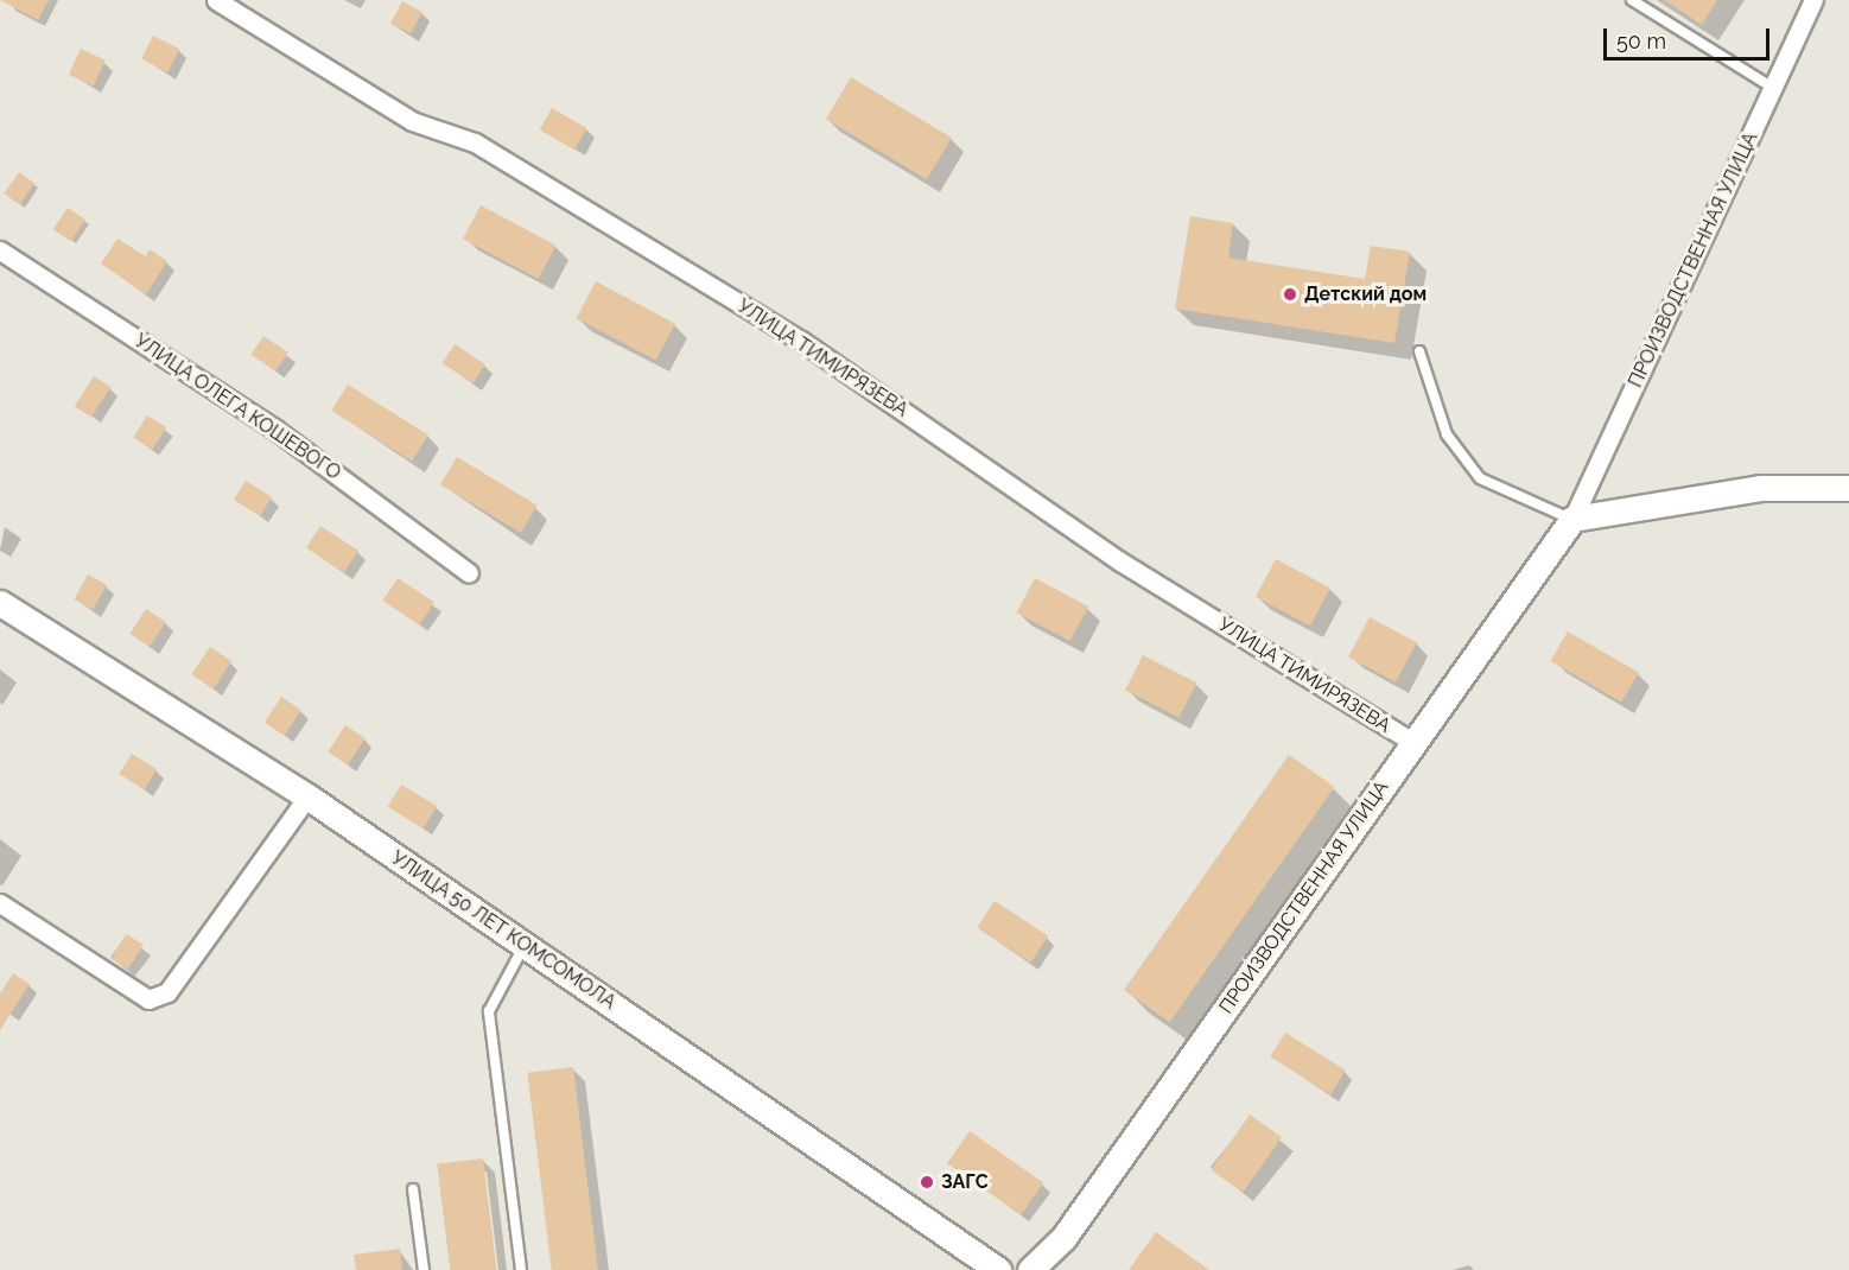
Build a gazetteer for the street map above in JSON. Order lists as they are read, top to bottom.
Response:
{
  "streets": {
    "street": [
      "ПРОИЗВОДСТВЕННАЯ УЛИЦА",
      "УЛИЦА ТИМИРЯЗЕВА",
      "УЛИЦА ОЛЕГА КОШЕВОГО",
      "УЛИЦА 50 ЛЕТ КОМСОМОЛА"
    ]
  },
  "crossings": [
    ["ПРОИЗВОДСТВЕННАЯ УЛИЦА", "УЛИЦА ТИМИРЯЗЕВА"]
  ],
  "places": ["Детский дом", "ЗАГС"],
  "scale_bar": "50 m"
}
